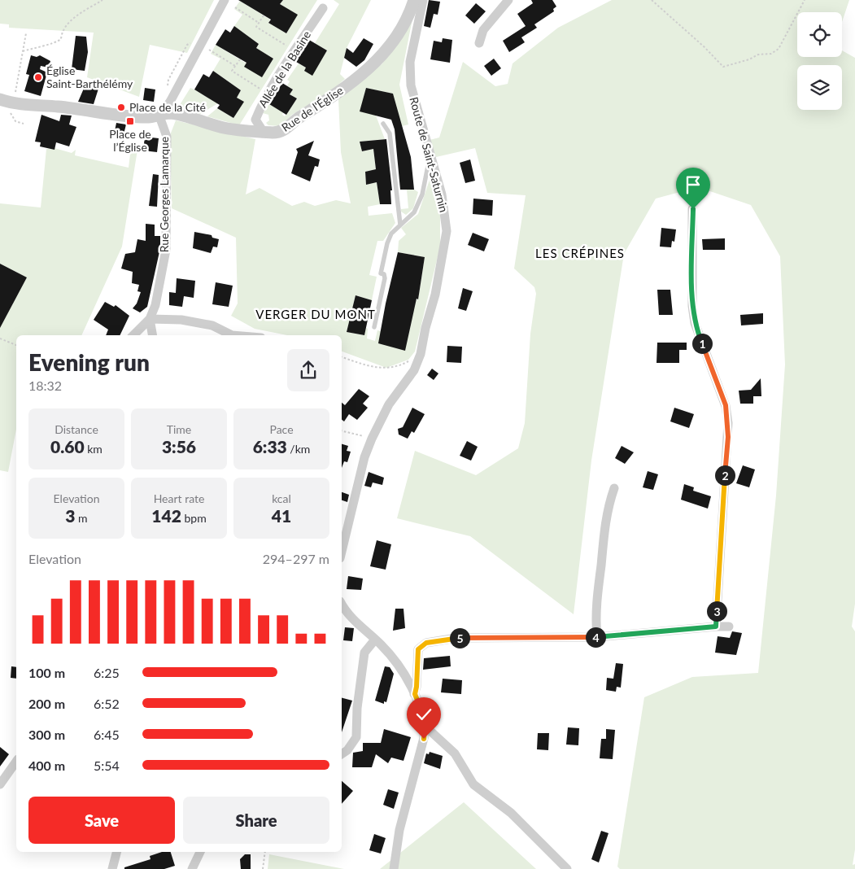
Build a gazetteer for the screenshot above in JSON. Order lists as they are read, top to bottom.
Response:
{
  "streets": {
    "street": [
      "Allée de la Basine",
      "Rue de l'Église",
      "Route de Saint-Saturnin",
      "Rue Georges Lamarque"
    ]
  },
  "crossings": [
    ["Allée de la Basine", "Rue de l'Église"],
    ["Rue de l'Église", "Rue Georges Lamarque"]
  ],
  "districts": ["LES CRÉPINES", "VERGER DU MONT"],
  "places": {
    "other": ["Église Saint-Barthélémy", "Place de la Cité"],
    "transit": ["Place de l’Église"]
  },
  "page": {
    "pins": [
      "1",
      "2",
      "3",
      "4",
      "5"
    ],
    "heading": ["Evening run", "18:32"],
    "stats": [
      ["Distance", "0.60 km"],
      ["Time", "3:56"],
      ["Pace", "6:33 /km"],
      ["Elevation", "3 m"],
      ["Heart rate", "142 bpm"],
      ["kcal", "41"]
    ],
    "chart": ["Elevation", "294–297 m"],
    "list": [
      {
        "name": "100 m",
        "note": "6:25"
      },
      {
        "name": "200 m",
        "note": "6:52"
      },
      {
        "name": "300 m",
        "note": "6:45"
      },
      {
        "name": "400 m",
        "note": "5:54"
      }
    ],
    "buttons": ["Save", "Share"]
  }
}
